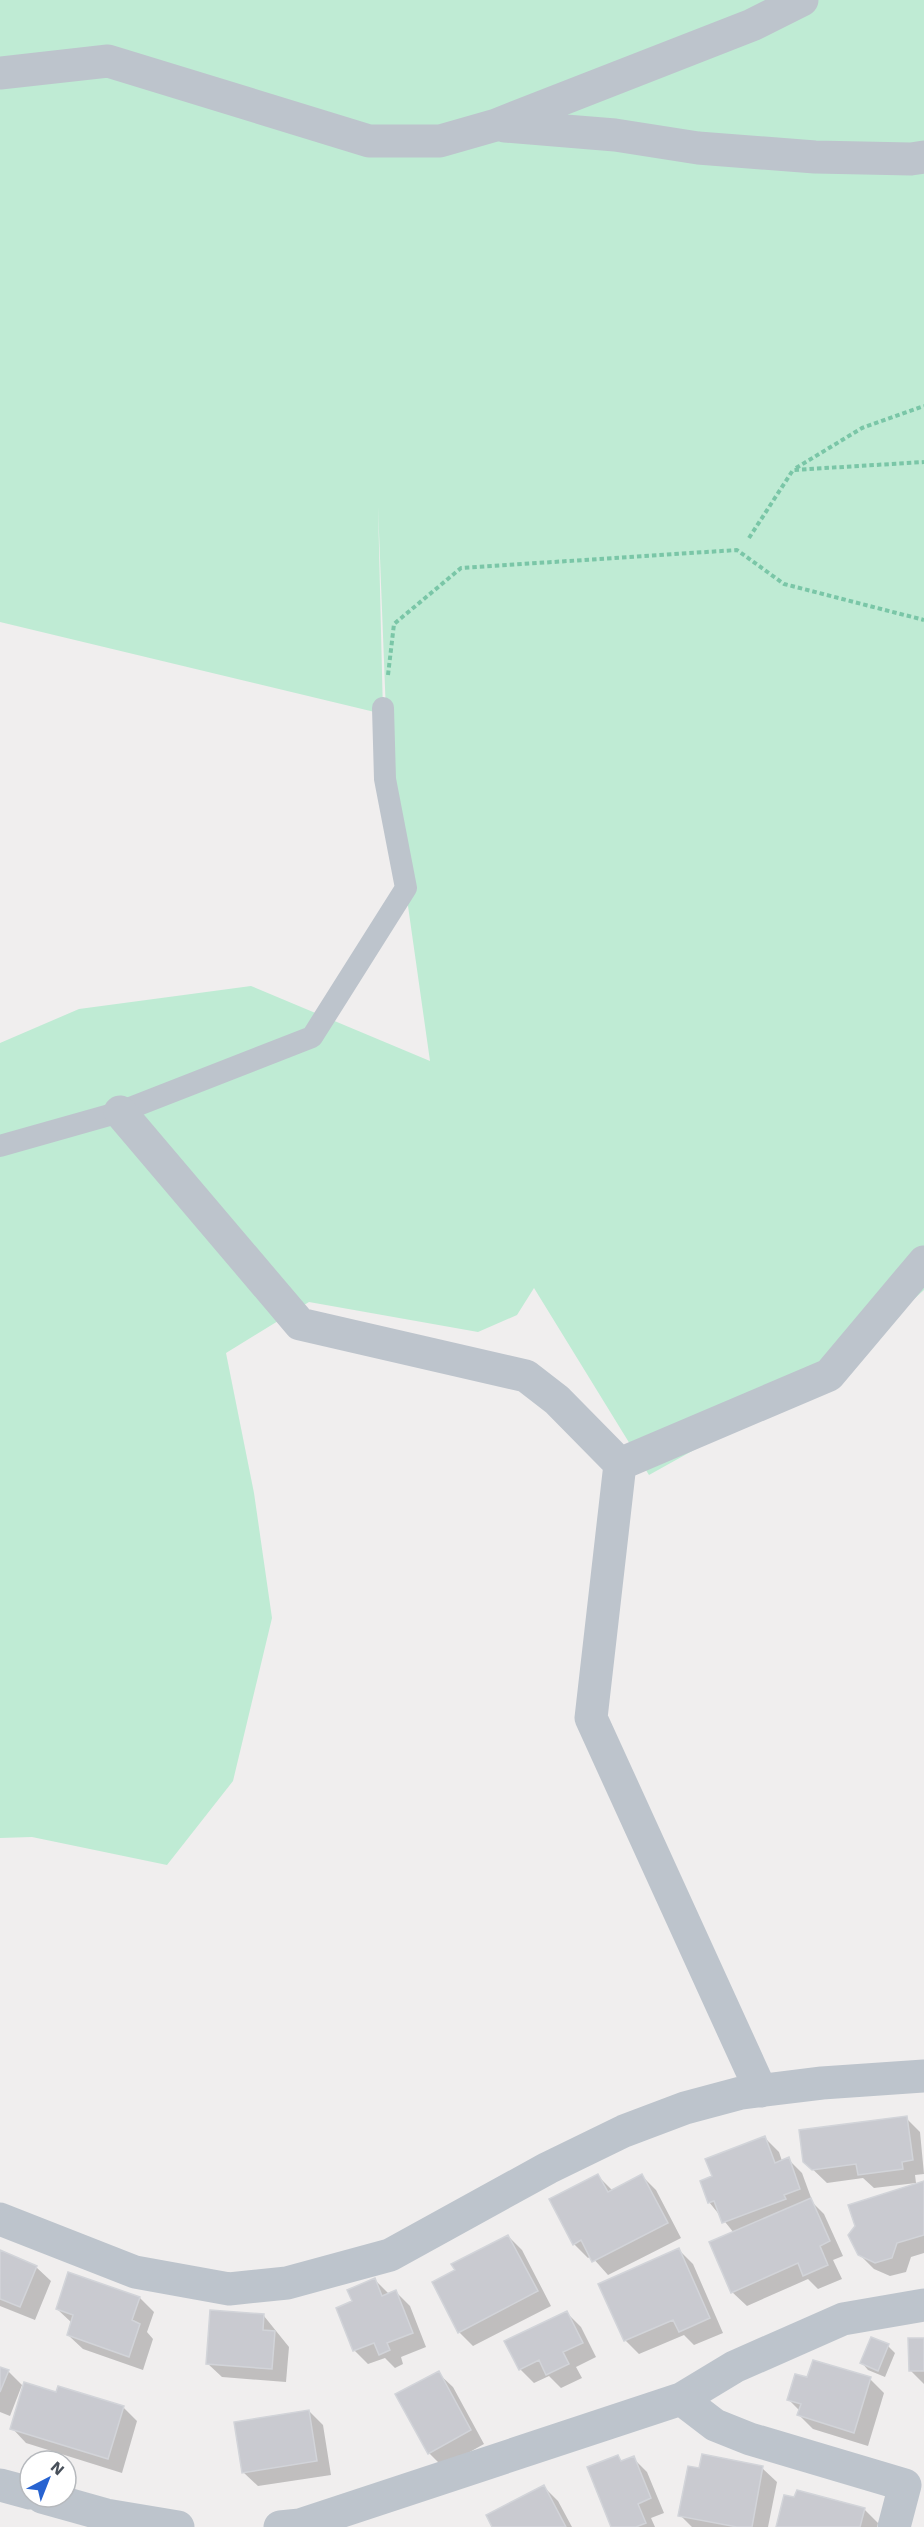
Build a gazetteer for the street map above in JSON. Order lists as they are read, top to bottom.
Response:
{
  "north": "top right"
}
